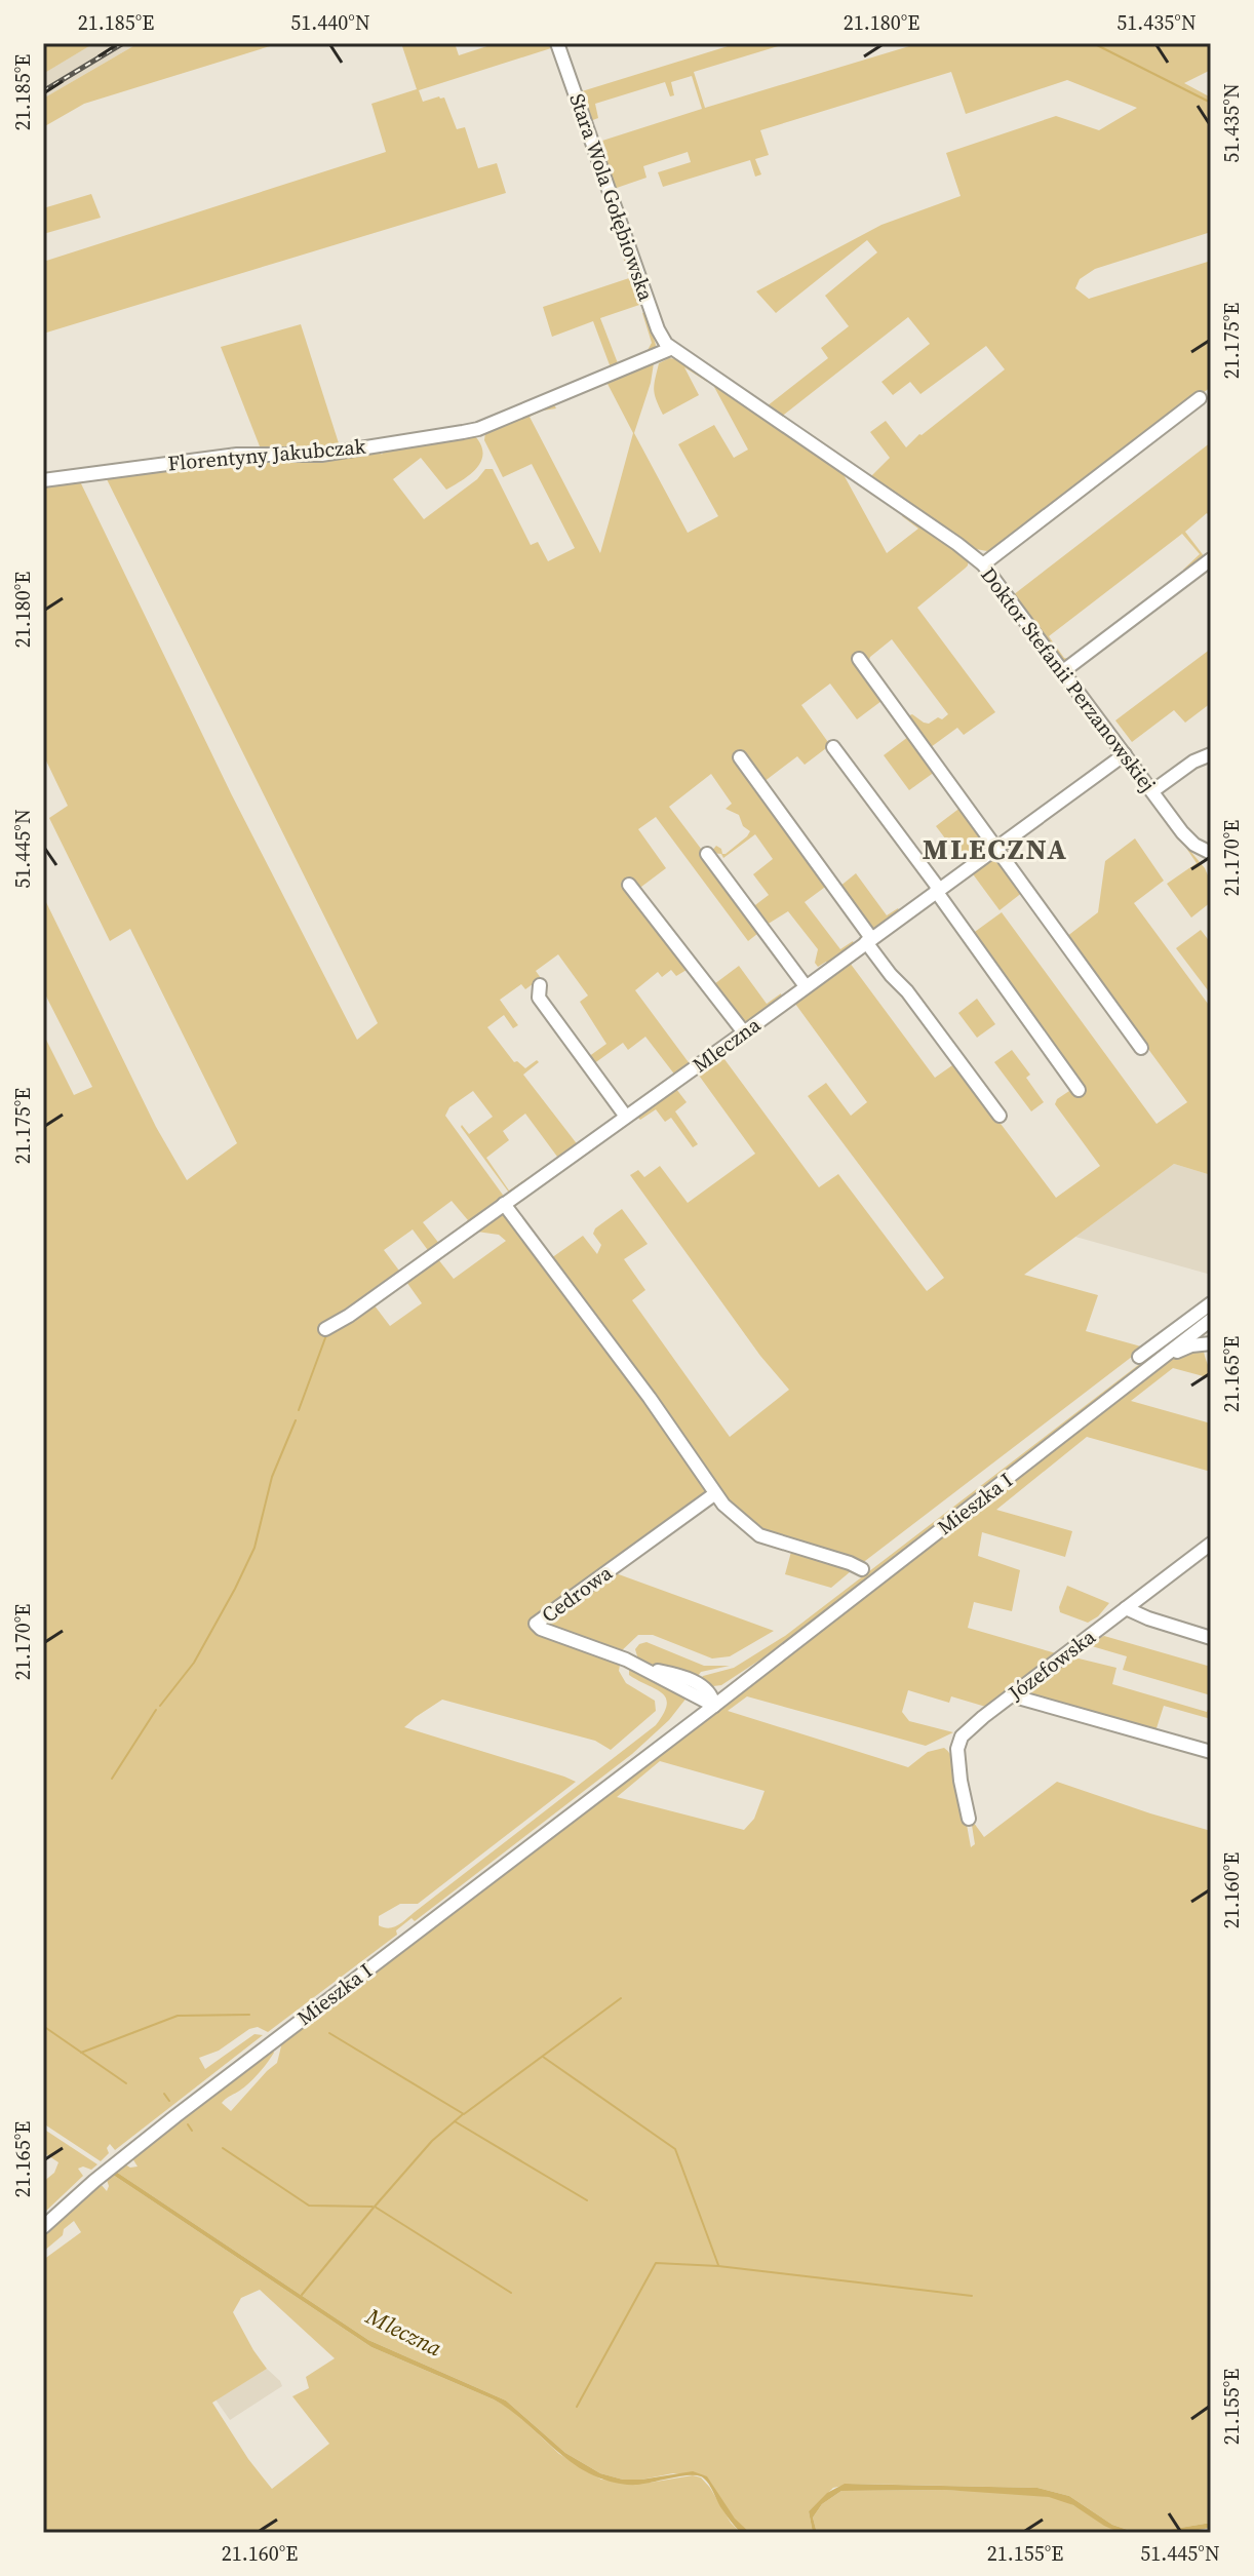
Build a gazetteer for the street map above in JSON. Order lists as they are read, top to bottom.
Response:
{
  "streets": {
    "street": [
      "Stara Wola Gołębiowska",
      "Florentyny Jakubczak",
      "Doktor Stefanii Perzanowskiej",
      "Mleczna",
      "Mieszka I",
      "Cedrowa",
      "Józefowska"
    ]
  },
  "crossings": [
    ["Stara Wola Gołębiowska", "Florentyny Jakubczak"],
    ["Stara Wola Gołębiowska", "Doktor Stefanii Perzanowskiej"],
    ["Florentyny Jakubczak", "Doktor Stefanii Perzanowskiej"],
    ["Doktor Stefanii Perzanowskiej", "Mleczna"],
    ["Mieszka I", "Cedrowa"]
  ],
  "districts": ["MLECZNA"],
  "water": ["Mleczna"],
  "coordinates": [
    "21.185°E",
    "51.440°N",
    "21.180°E",
    "51.435°N",
    "21.175°E",
    "51.445°N",
    "21.170°E",
    "21.165°E",
    "21.160°E",
    "21.155°E"
  ]
}
